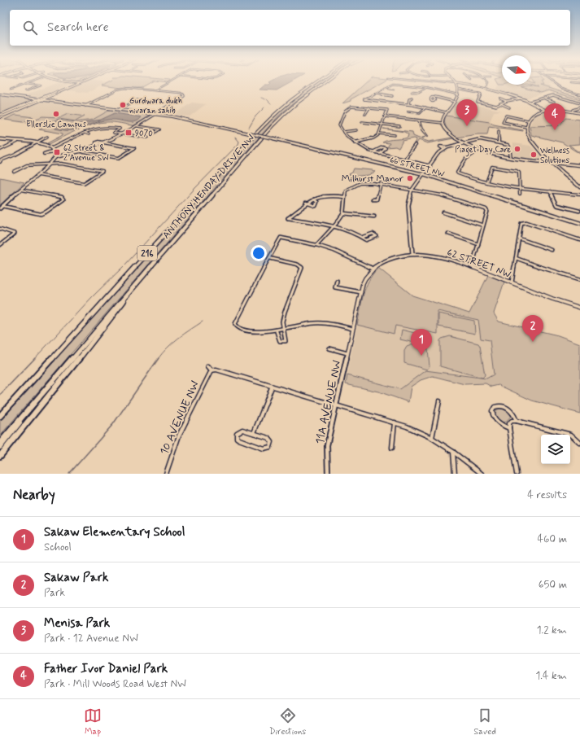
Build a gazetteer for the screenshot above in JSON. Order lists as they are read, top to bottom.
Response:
{
  "streets": {
    "highway": ["ANTHONY HENDAY DRIVE NW", "216"],
    "street": [
      "66 STREET NW",
      "62 STREET NW",
      "11A AVENUE NW",
      "10 AVENUE NW"
    ]
  },
  "crossings": [
    ["62 STREET NW", "11A AVENUE NW"]
  ],
  "places": {
    "other": [
      "Gurdwara dukh nivaran sahib",
      "Ellerslie Campus",
      "Piaget Day Care",
      "Wellness Solutions",
      "Milhurst Manor"
    ],
    "transit": ["9070", "62 Street & 2 Avenue SW"]
  },
  "north": "right",
  "page": {
    "search": "Search here",
    "pins": [
      "3",
      "4",
      "2",
      "1"
    ],
    "heading": ["Nearby", "4 results"],
    "list": [
      {
        "mark": "1",
        "name": "Sakaw Elementary School",
        "note": "School",
        "value": "460 m"
      },
      {
        "mark": "2",
        "name": "Sakaw Park",
        "note": "Park",
        "value": "650 m"
      },
      {
        "mark": "3",
        "name": "Menisa Park",
        "note": "Park · 12 Avenue NW",
        "value": "1.2 km"
      },
      {
        "mark": "4",
        "name": "Father Ivor Daniel Park",
        "note": "Park · Mill Woods Road West NW",
        "value": "1.4 km"
      }
    ],
    "nav": ["Map", "Directions", "Saved"]
  }
}
